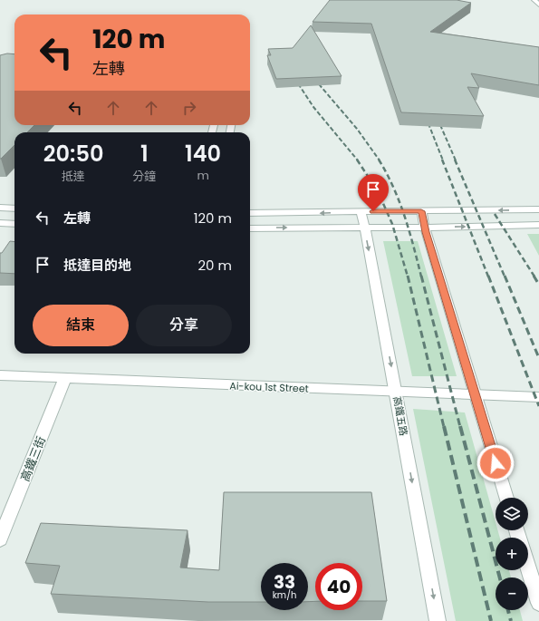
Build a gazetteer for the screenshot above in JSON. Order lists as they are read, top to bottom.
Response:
{
  "streets": {
    "street": ["Ai-kou 1st Street", "高鐵五路", "高鐵三街"]
  },
  "crossings": [
    ["Ai-kou 1st Street", "高鐵五路"],
    ["Ai-kou 1st Street", "高鐵三街"]
  ],
  "page": {
    "turn": ["120 m", "左轉"],
    "eta": [
      "20:50",
      "抵達",
      "1",
      "分鐘",
      "140",
      "m"
    ],
    "list": [
      {
        "name": "左轉",
        "value": "120 m"
      },
      {
        "name": "抵達目的地",
        "value": "20 m"
      }
    ],
    "buttons": ["結束", "分享"],
    "map_buttons": ["+", "−"],
    "speed": "33 km/h",
    "limit": "40"
  }
}
